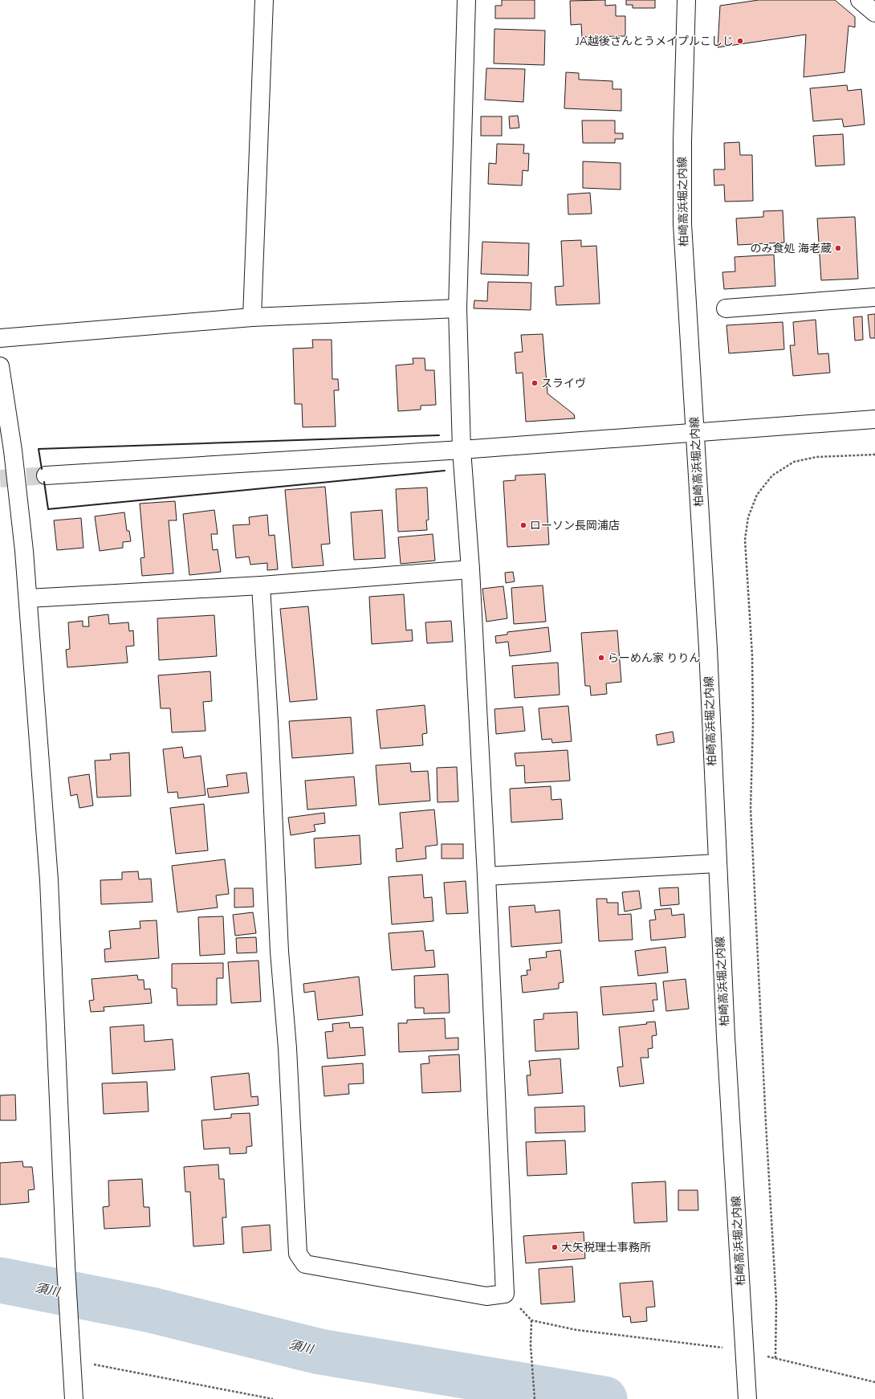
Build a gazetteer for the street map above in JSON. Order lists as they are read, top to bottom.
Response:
{
  "streets": {
    "street": ["柏崎高浜堀之内線"]
  },
  "water": ["須川"],
  "places": [
    "JA越後さんとうメイプルこしじ",
    "のみ食処 海老蔵",
    "スライヴ",
    "ローソン長岡浦店",
    "らーめん家 りりん",
    "大矢税理士事務所"
  ]
}
